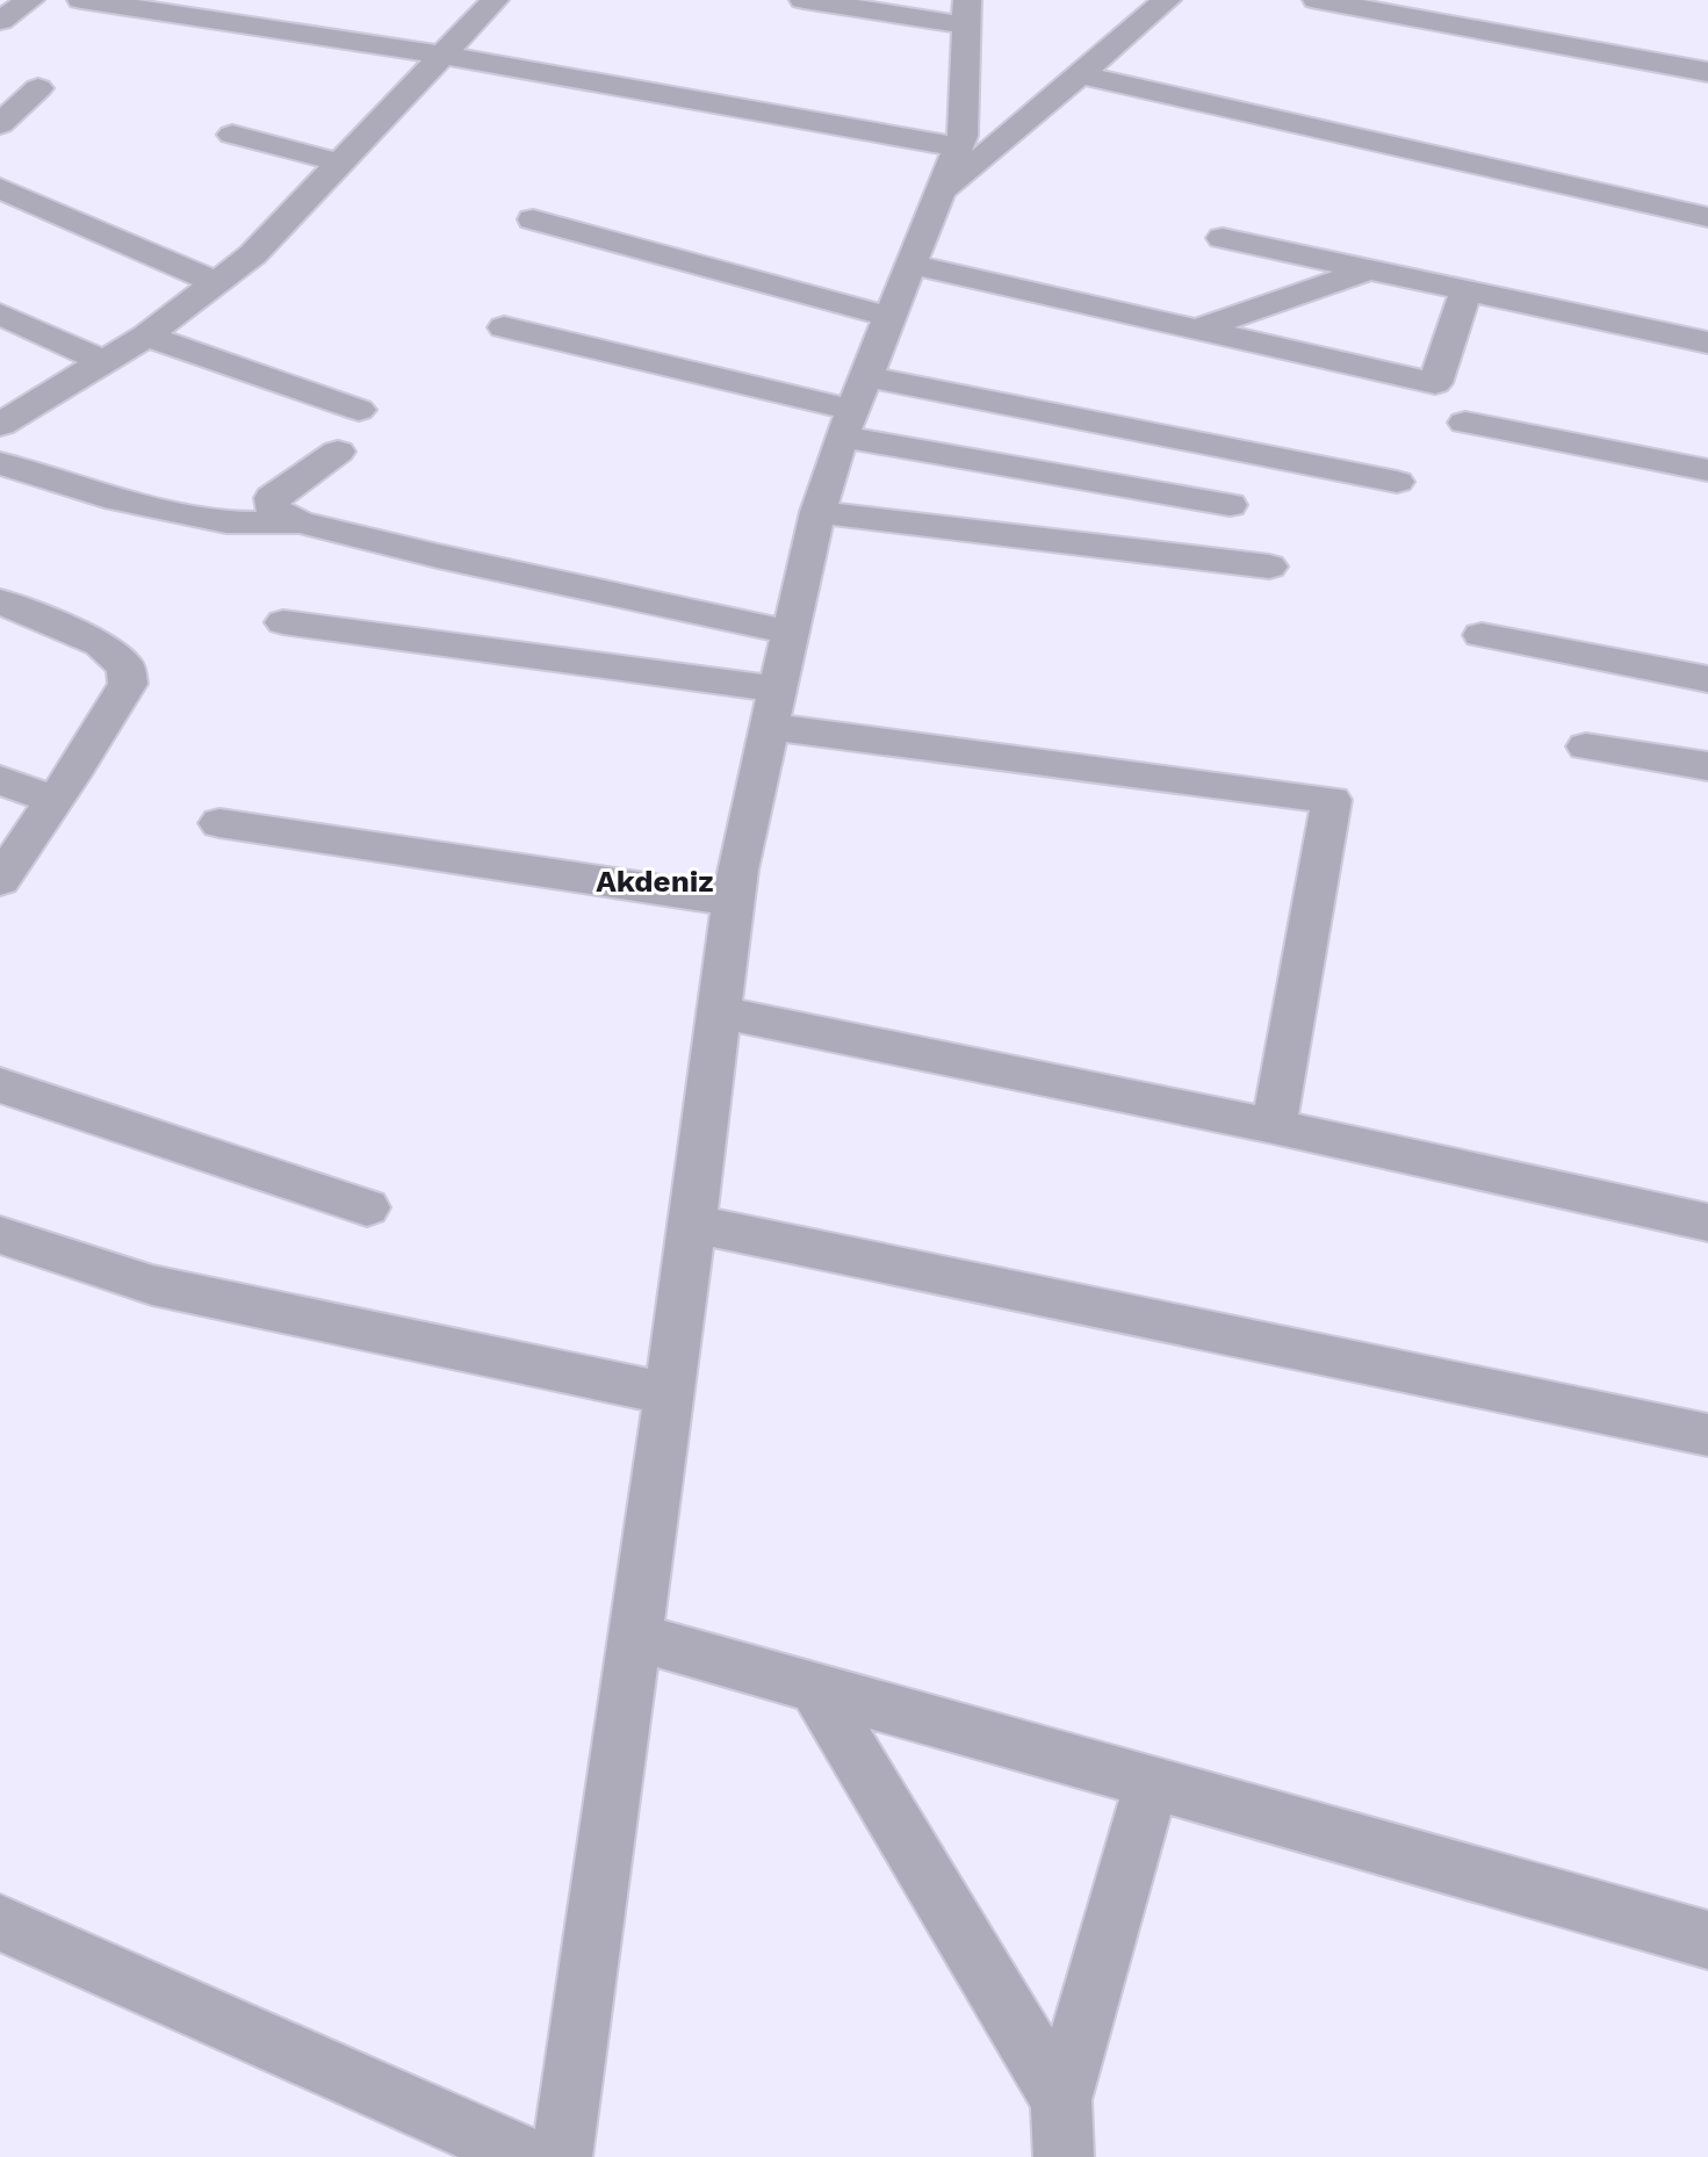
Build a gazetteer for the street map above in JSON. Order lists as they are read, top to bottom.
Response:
{
  "districts": ["Akdeniz"]
}
